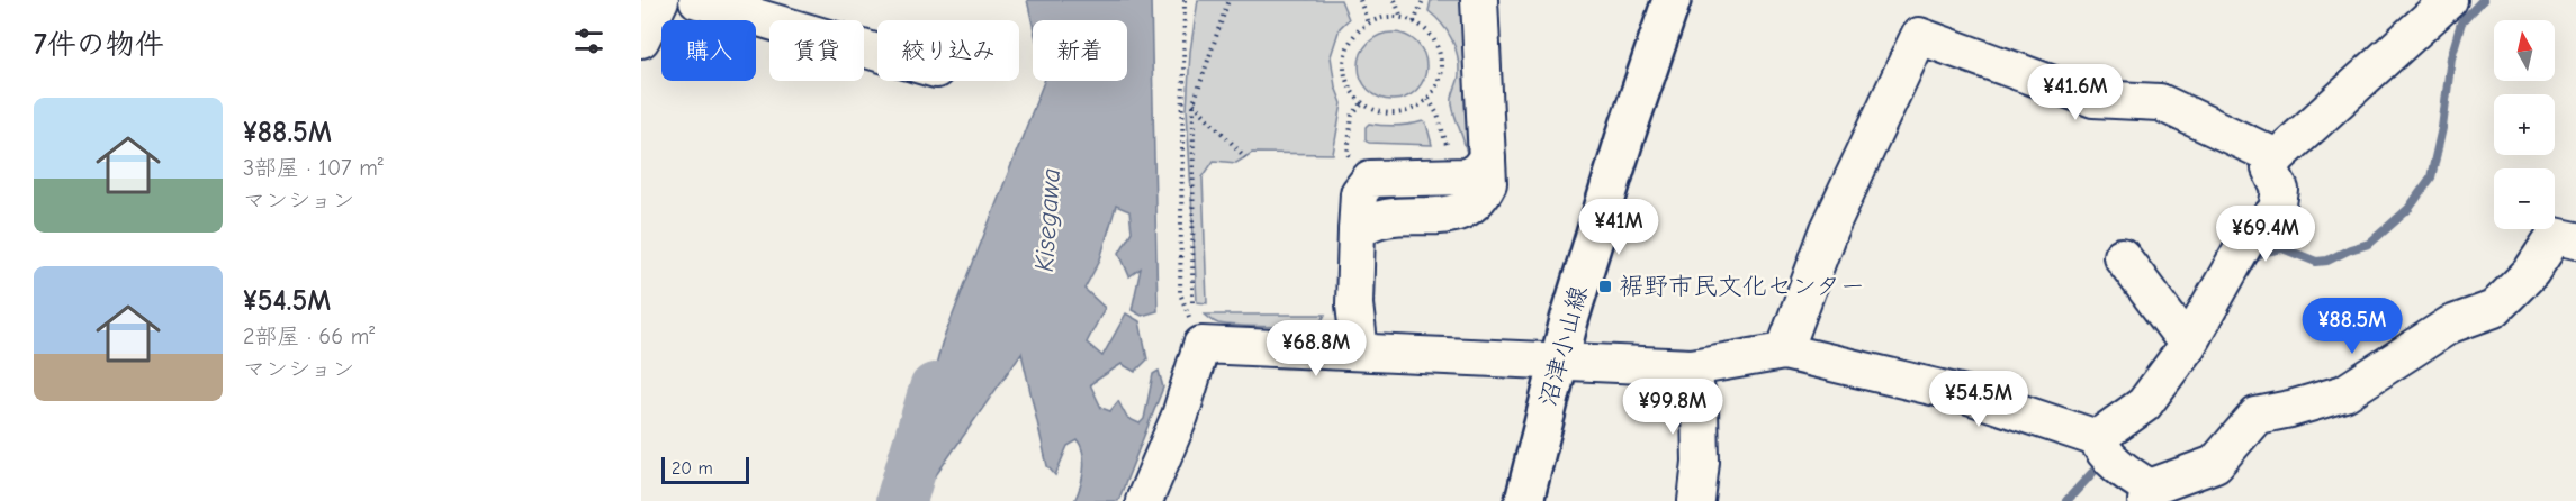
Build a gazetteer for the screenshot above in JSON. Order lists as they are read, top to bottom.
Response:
{
  "streets": {
    "main road": ["沼津小山線"]
  },
  "water": ["Kisegawa"],
  "places": {
    "transit": ["裾野市民文化センター"]
  },
  "scale_bar": "20 m",
  "north": "top",
  "page": {
    "heading": "7件の物件",
    "map_buttons": ["+", "−"],
    "chip": [
      "購入",
      "賃貸",
      "絞り込み",
      "新着"
    ],
    "price": [
      "¥41.6M",
      "¥41M",
      "¥69.4M",
      "¥88.5M",
      "¥68.8M",
      "¥54.5M",
      "¥99.8M"
    ],
    "list": [
      {
        "name": "¥88.5M",
        "note": "3部屋 · 107 m² · マンション"
      },
      {
        "name": "¥54.5M",
        "note": "2部屋 · 66 m² · マンション"
      }
    ],
    "scale": "20 m"
  }
}
